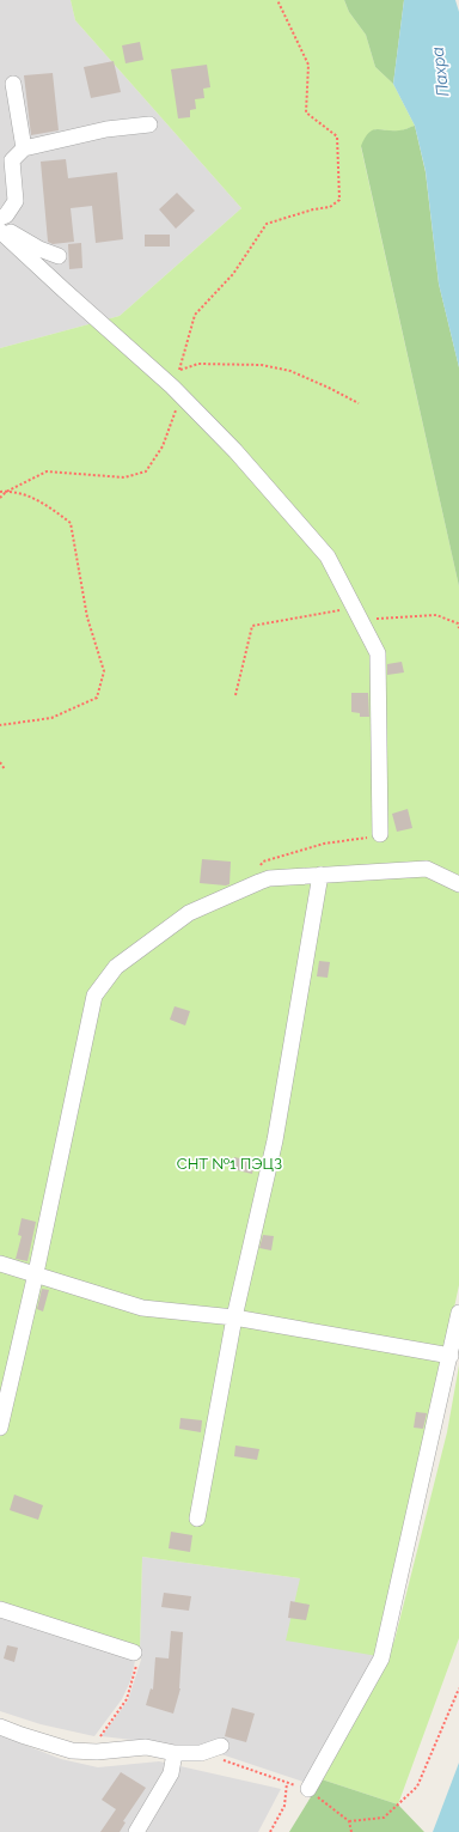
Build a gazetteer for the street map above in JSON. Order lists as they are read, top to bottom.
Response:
{
  "water": ["Пахра"],
  "parks": ["СНТ №1 ПЭЦЗ"]
}
